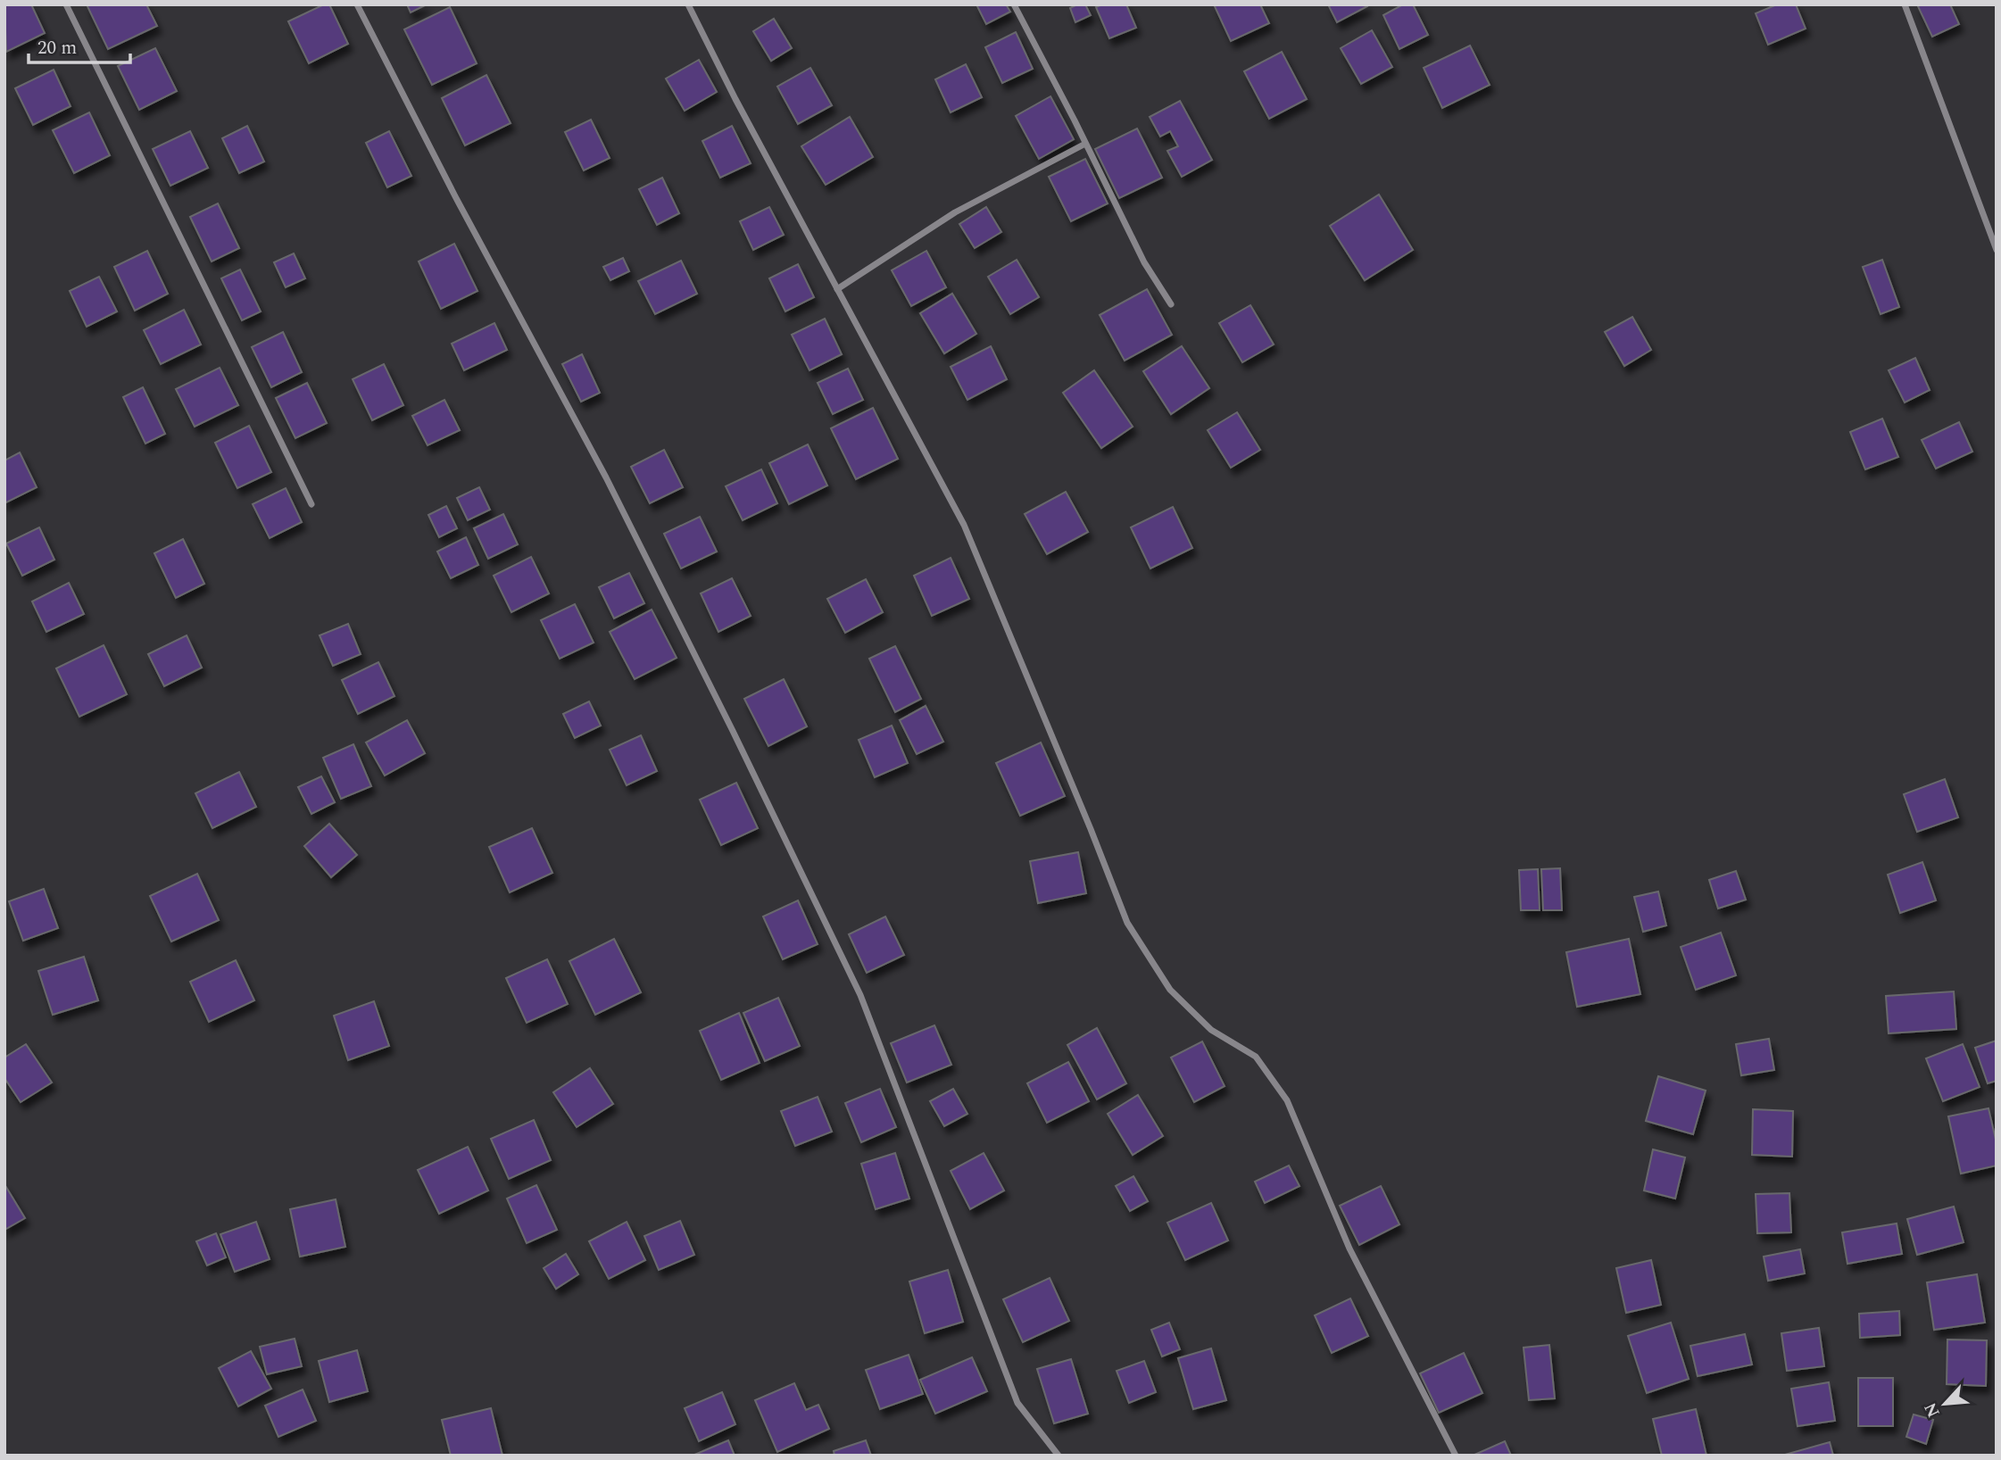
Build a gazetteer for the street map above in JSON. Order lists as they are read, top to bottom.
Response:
{
  "scale_bar": "20 m",
  "north": "bottom left"
}
